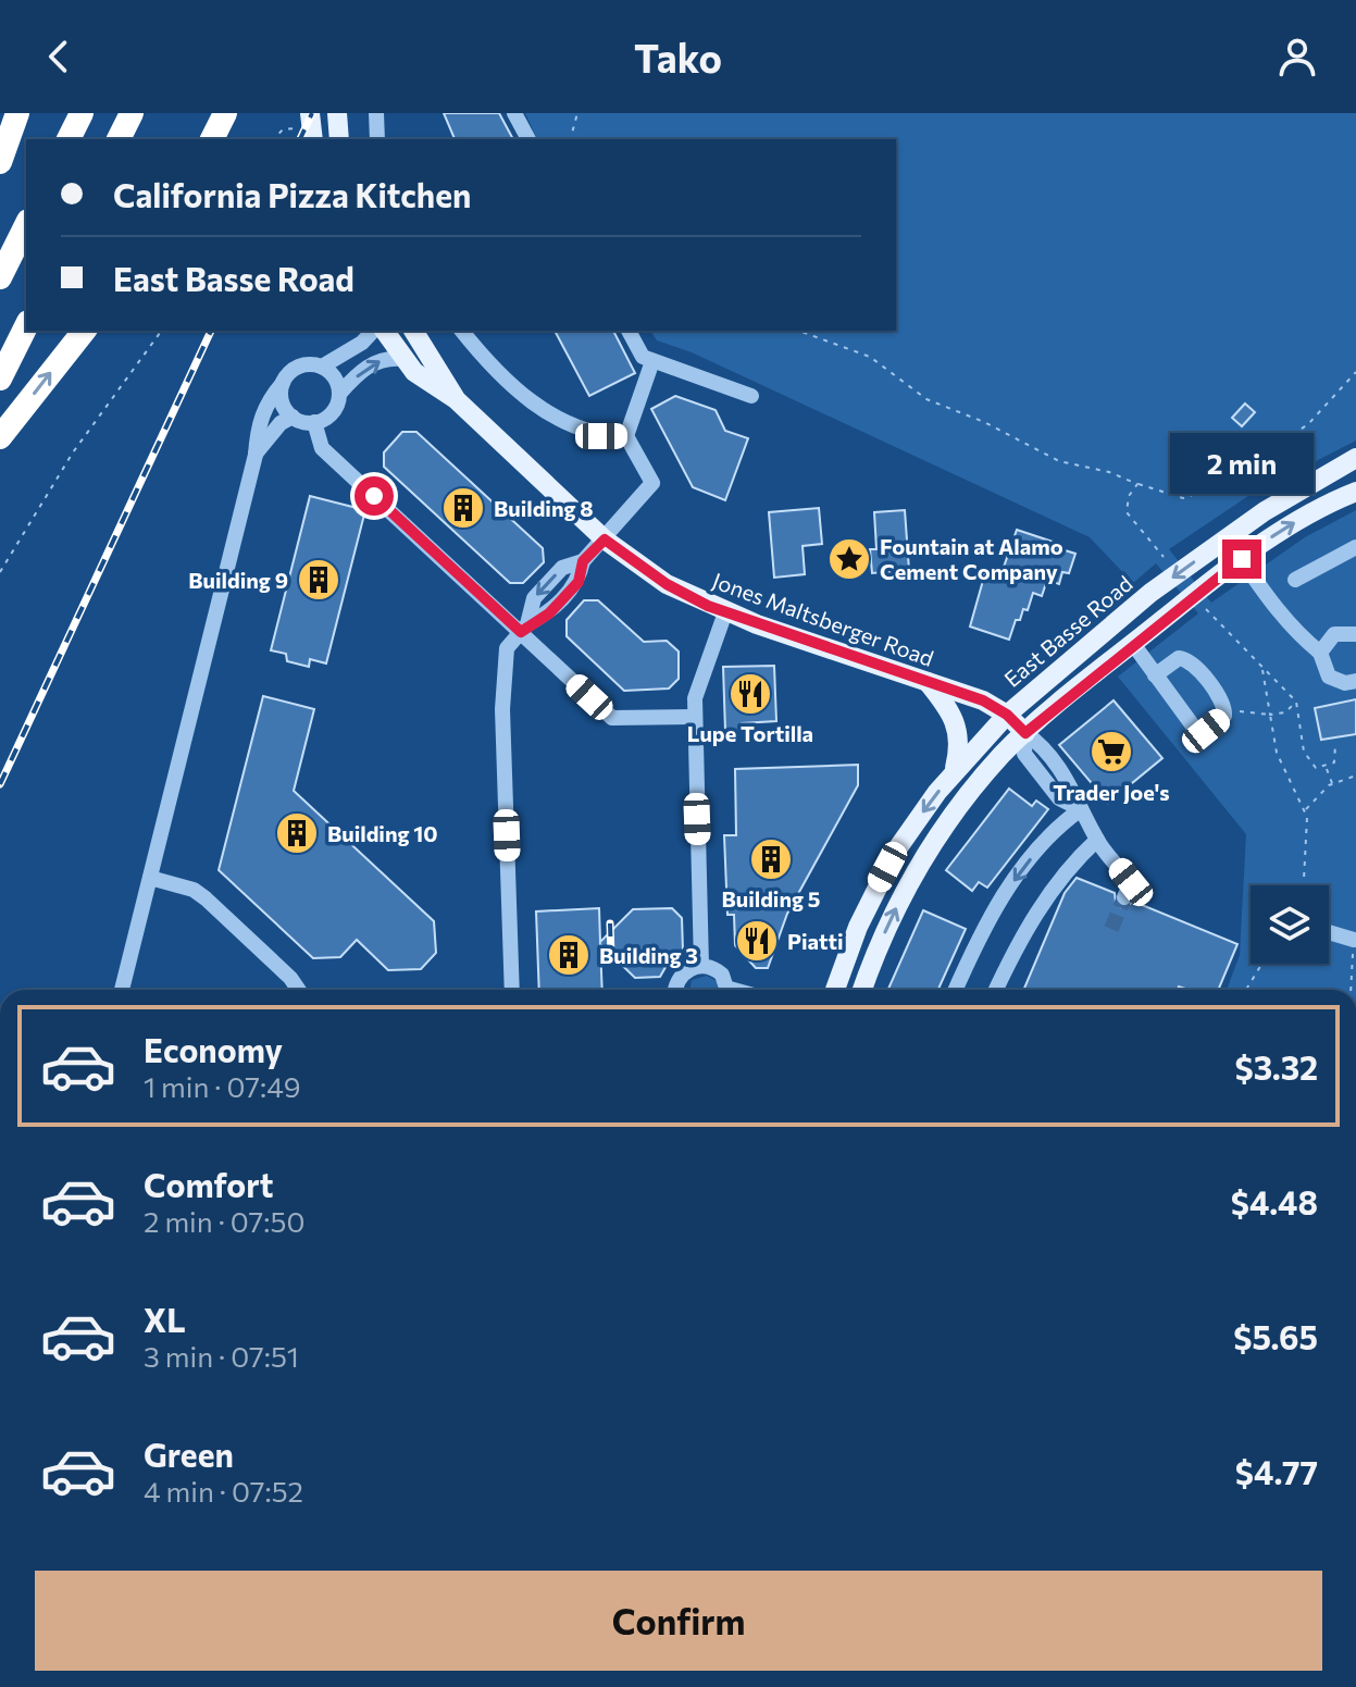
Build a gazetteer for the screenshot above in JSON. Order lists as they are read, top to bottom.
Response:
{
  "streets": {
    "main road": ["Jones Maltsberger Road", "East Basse Road"]
  },
  "crossings": [
    ["Jones Maltsberger Road", "East Basse Road"]
  ],
  "places": {
    "building": [
      "Building 8",
      "Building 9",
      "Building 10",
      "Building 5",
      "Building 3"
    ],
    "place": ["Fountain at Alamo Cement Company"],
    "restaurant": ["Lupe Tortilla", "Piatti"],
    "supermarket": ["Trader Joe's"]
  },
  "page": {
    "header": "Tako",
    "banner": ["California Pizza Kitchen", "East Basse Road"],
    "bubble": "2 min",
    "list": [
      {
        "name": "Economy",
        "note": "1 min · 07:49",
        "value": "$3.32"
      },
      {
        "name": "Comfort",
        "note": "2 min · 07:50",
        "value": "$4.48"
      },
      {
        "name": "XL",
        "note": "3 min · 07:51",
        "value": "$5.65"
      },
      {
        "name": "Green",
        "note": "4 min · 07:52",
        "value": "$4.77"
      }
    ],
    "buttons": "Confirm"
  }
}
